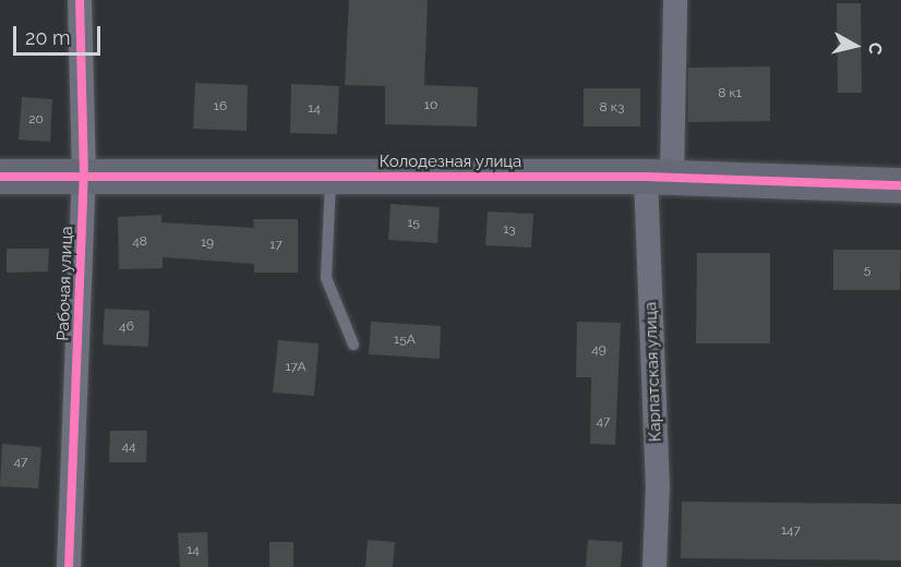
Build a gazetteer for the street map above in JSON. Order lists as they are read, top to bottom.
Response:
{
  "streets": {
    "street": ["Колодезная улица", "Рабочая улица", "Карпатская улица"]
  },
  "crossings": [
    ["Колодезная улица", "Рабочая улица"],
    ["Колодезная улица", "Карпатская улица"]
  ],
  "house_numbers": [
    "8 к1",
    "10",
    "16",
    "8 к3",
    "14",
    "20",
    "15",
    "13",
    "48",
    "19",
    "17",
    "5",
    "46",
    "15А",
    "49",
    "17А",
    "47",
    "44",
    "47",
    "147",
    "14"
  ],
  "scale_bar": "20 m",
  "north": "right"
}
